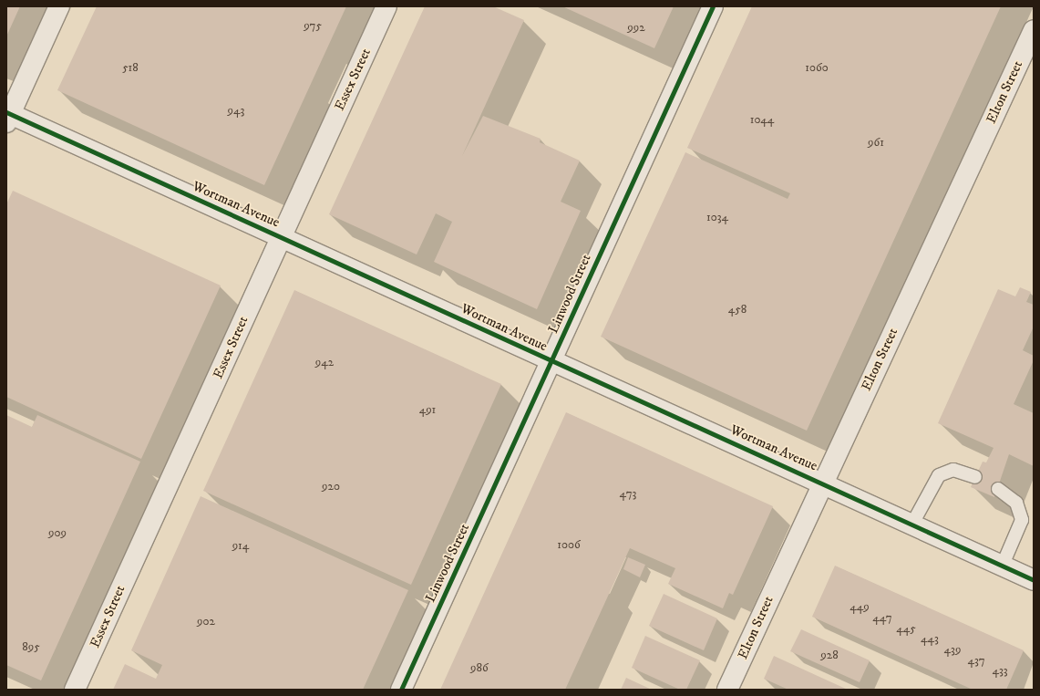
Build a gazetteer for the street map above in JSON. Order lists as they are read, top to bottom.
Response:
{
  "streets": {
    "street": [
      "Essex Street",
      "Elton Street",
      "Wortman Avenue",
      "Linwood Street"
    ]
  },
  "crossings": [
    ["Essex Street", "Wortman Avenue"],
    ["Elton Street", "Wortman Avenue"],
    ["Wortman Avenue", "Linwood Street"]
  ],
  "house_numbers": [
    "975",
    "992",
    "518",
    "1060",
    "943",
    "1044",
    "961",
    "1034",
    "458",
    "942",
    "491",
    "920",
    "473",
    "909",
    "1006",
    "914",
    "449",
    "447",
    "902",
    "445",
    "443",
    "895",
    "439",
    "928",
    "437",
    "986",
    "433"
  ]
}
